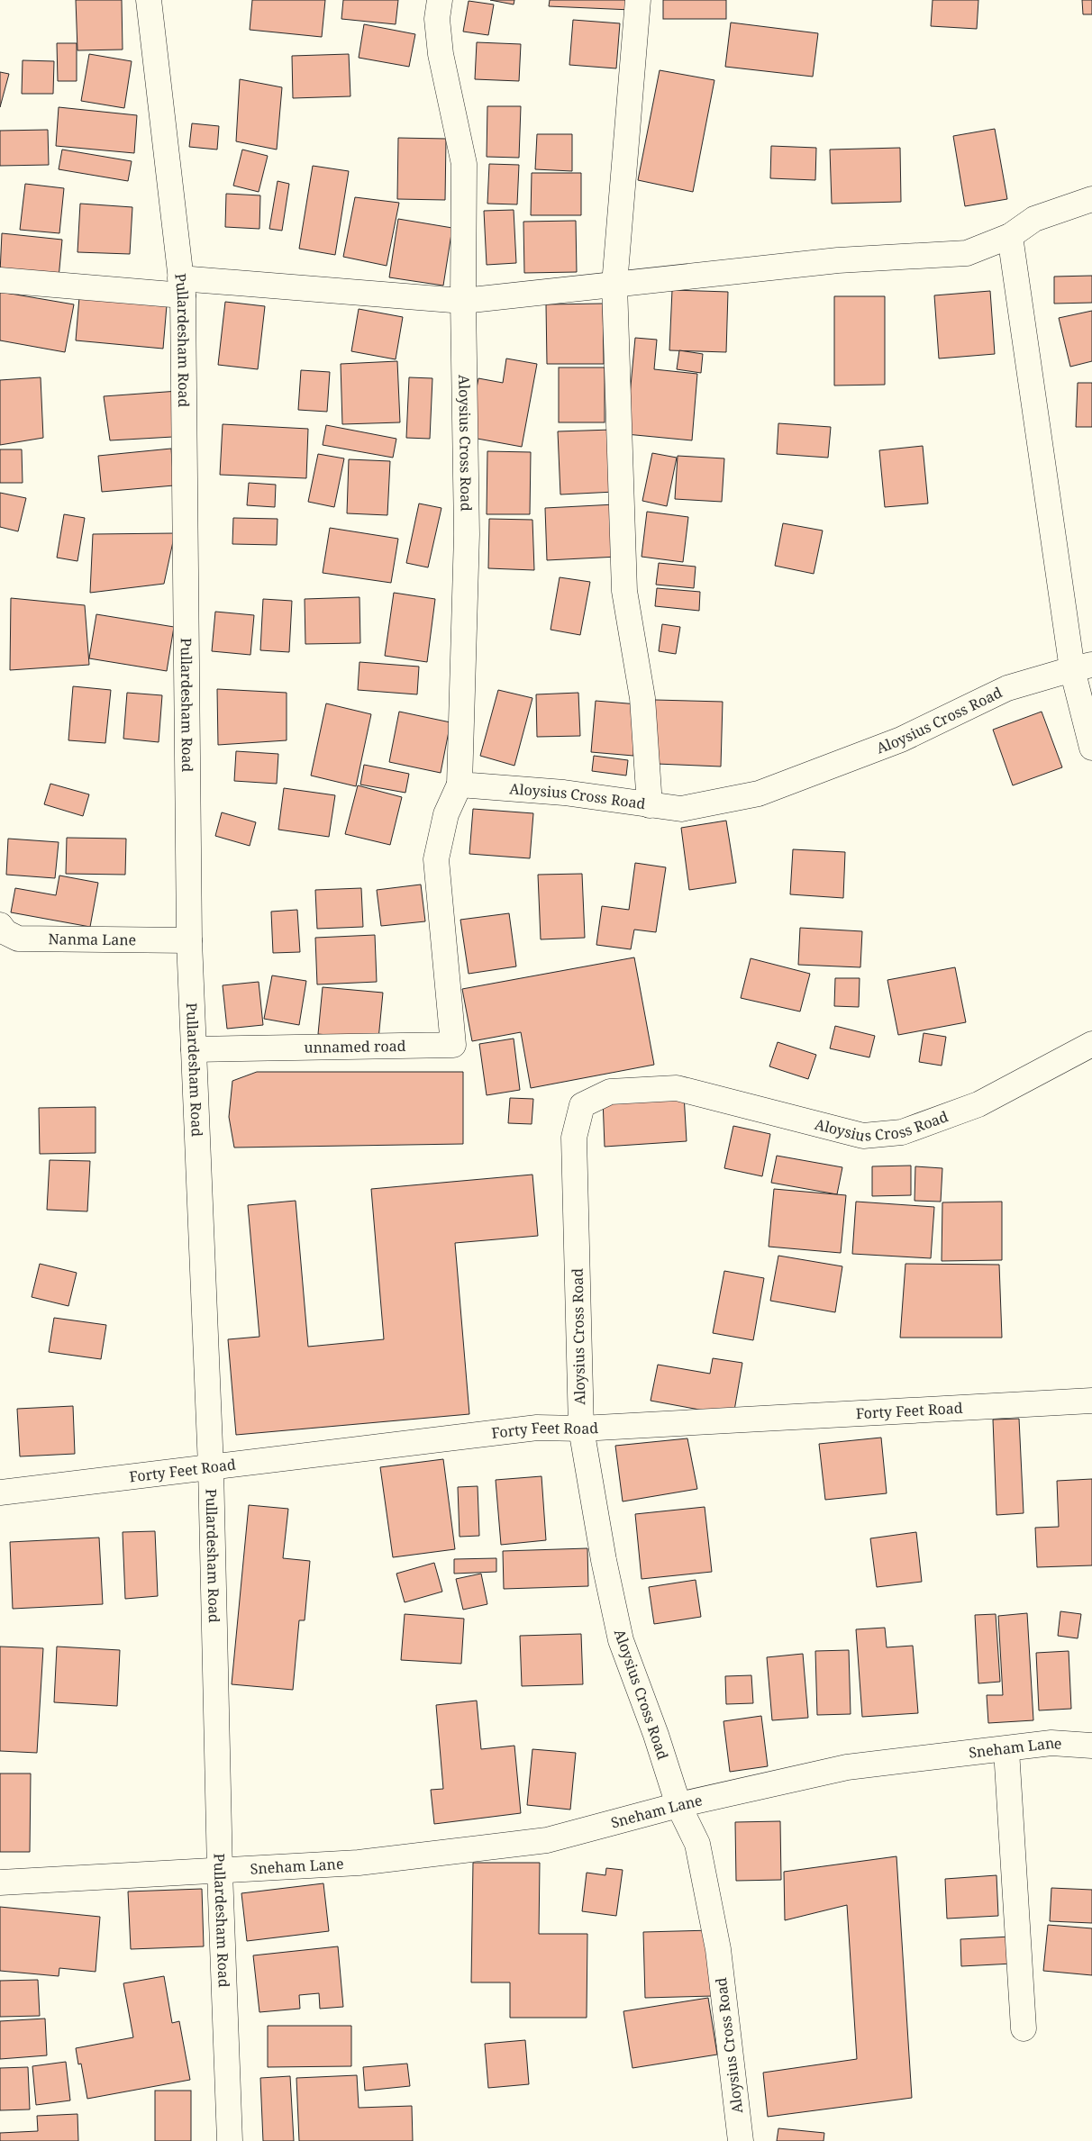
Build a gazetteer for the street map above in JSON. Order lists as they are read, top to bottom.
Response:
{
  "streets": {
    "street": [
      "Pullardesham Road",
      "Aloysius Cross Road",
      "Nanma Lane",
      "unnamed road",
      "Forty Feet Road",
      "Sneham Lane"
    ]
  },
  "crossings": [
    ["Pullardesham Road", "Nanma Lane"],
    ["Pullardesham Road", "unnamed road"],
    ["Pullardesham Road", "Forty Feet Road"],
    ["Pullardesham Road", "Sneham Lane"],
    ["Aloysius Cross Road", "unnamed road"],
    ["Aloysius Cross Road", "Forty Feet Road"],
    ["Aloysius Cross Road", "Sneham Lane"]
  ]
}
